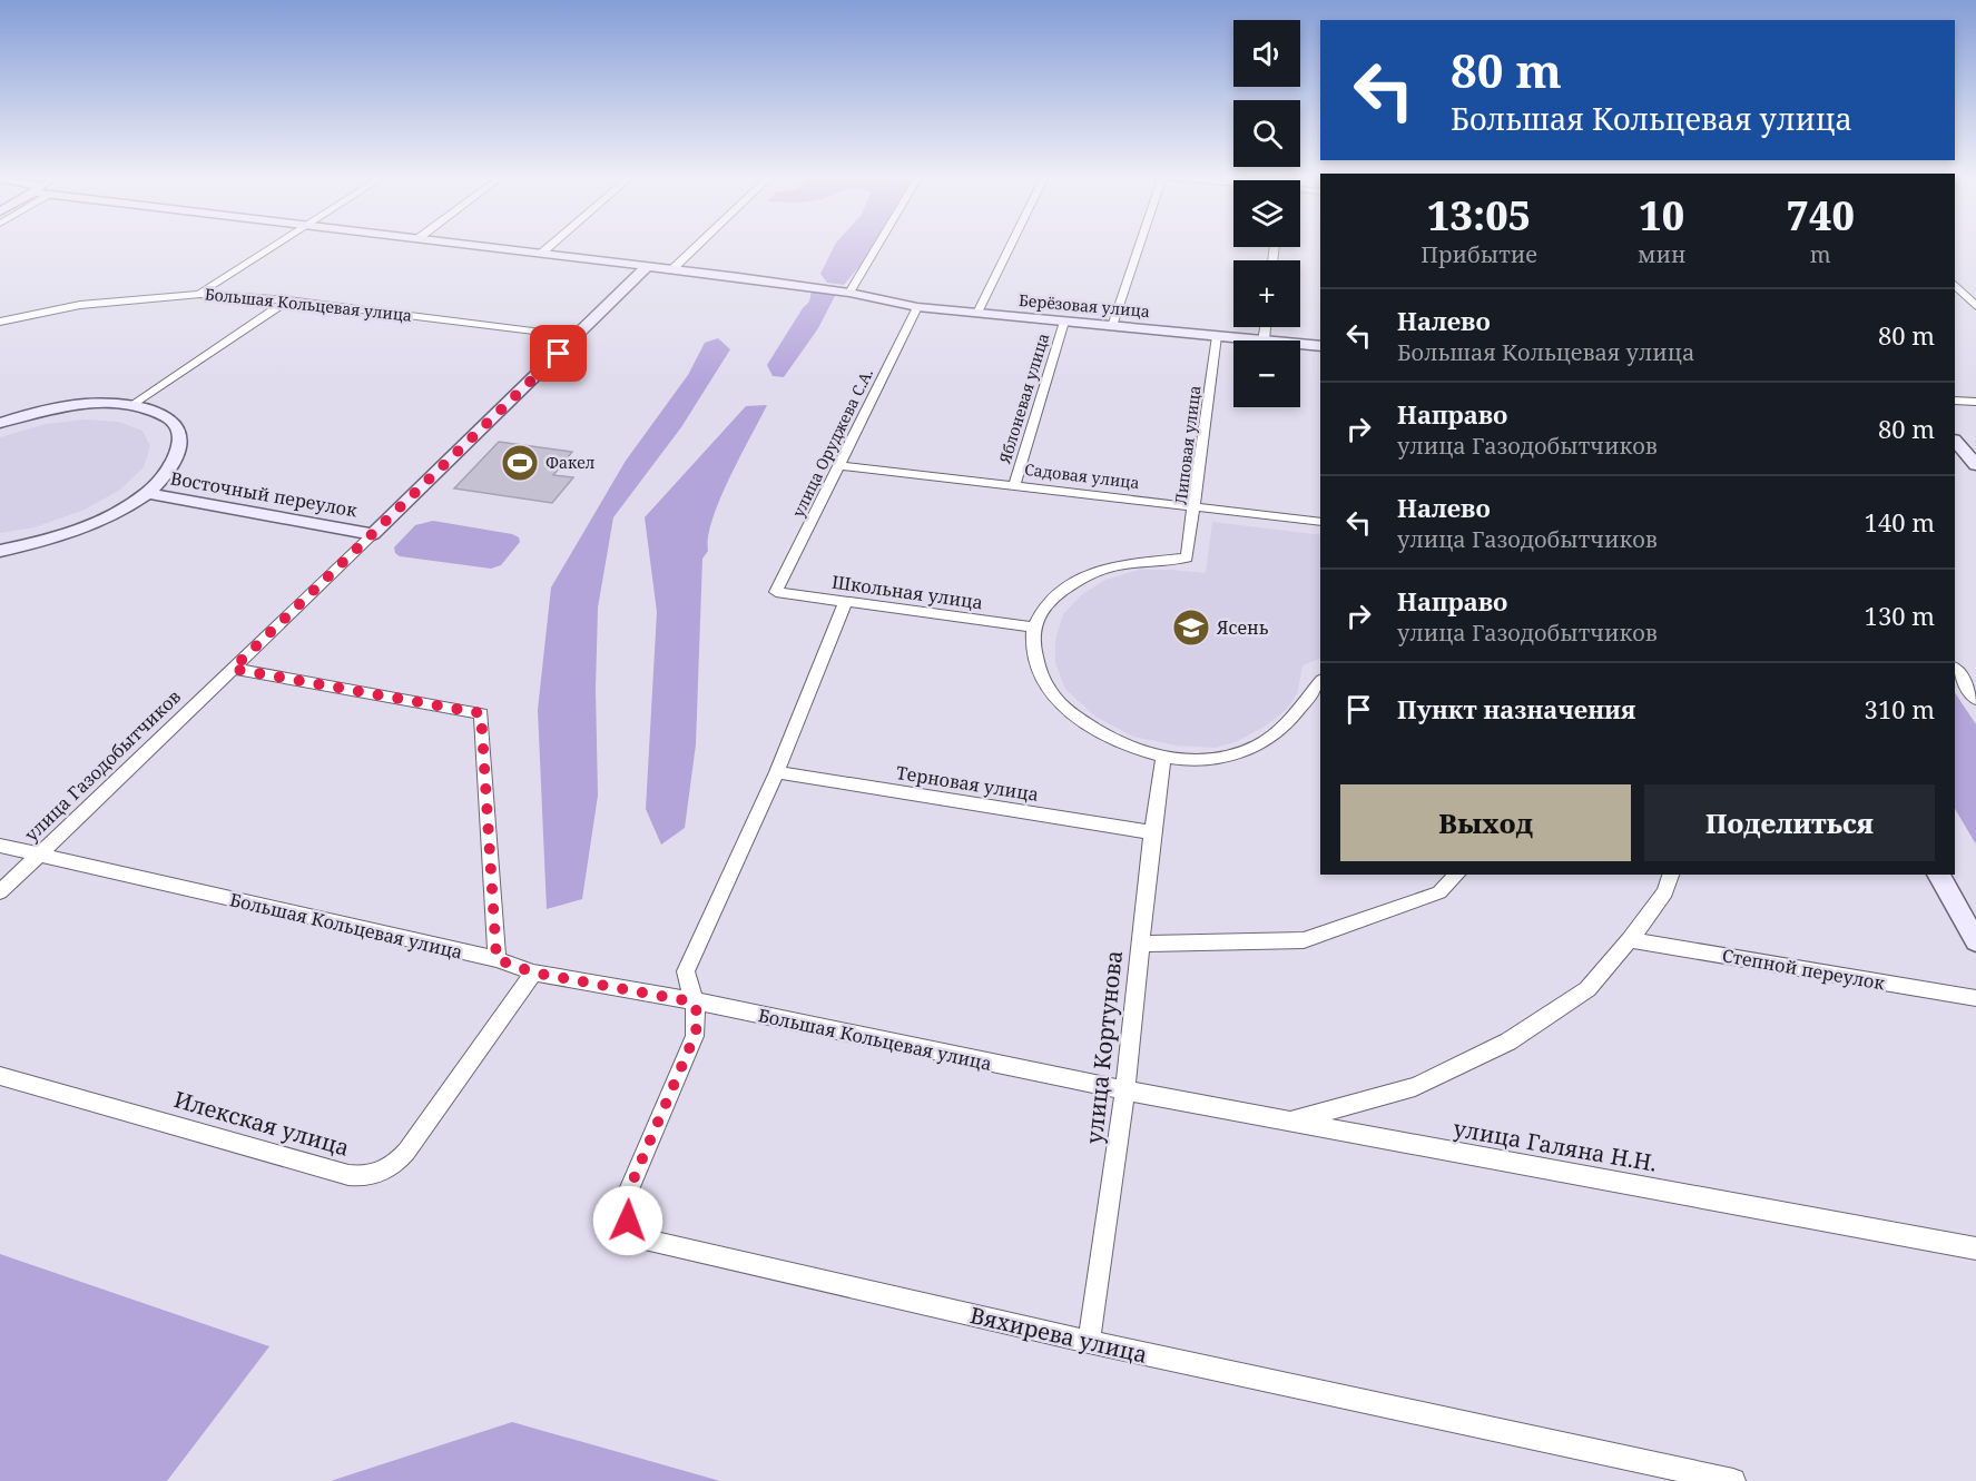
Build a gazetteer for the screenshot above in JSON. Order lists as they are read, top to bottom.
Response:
{
  "streets": {
    "street": [
      "Большая Кольцевая улица",
      "Берёзовая улица",
      "Яблоневая улица",
      "улица Оруджева С.А.",
      "Липовая улица",
      "Садовая улица",
      "Восточный переулок",
      "Школьная улица",
      "улица Газодобытчиков",
      "Терновая улица",
      "Степной переулок",
      "улица Кортунова",
      "Илекская улица",
      "улица Галяна Н.Н.",
      "Вяхирева улица"
    ]
  },
  "crossings": [
    ["Большая Кольцевая улица", "улица Газодобытчиков"],
    ["Большая Кольцевая улица", "улица Кортунова"],
    ["Большая Кольцевая улица", "Илекская улица"],
    ["Большая Кольцевая улица", "улица Галяна Н.Н."],
    ["Большая Кольцевая улица", "Вяхирева улица"],
    ["Берёзовая улица", "Яблоневая улица"],
    ["Берёзовая улица", "улица Оруджева С.А."],
    ["Берёзовая улица", "Липовая улица"],
    ["Берёзовая улица", "улица Газодобытчиков"],
    ["Яблоневая улица", "Садовая улица"],
    ["улица Оруджева С.А.", "Садовая улица"],
    ["улица Оруджева С.А.", "Школьная улица"],
    ["Липовая улица", "Садовая улица"],
    ["Липовая улица", "Школьная улица"],
    ["Восточный переулок", "улица Газодобытчиков"],
    ["Терновая улица", "улица Кортунова"],
    ["улица Кортунова", "улица Галяна Н.Н."],
    ["улица Кортунова", "Вяхирева улица"]
  ],
  "places": {
    "sports": ["Факел"],
    "school or university": ["Ясень"]
  },
  "page": {
    "map_buttons": ["+", "−"],
    "turn": ["80 m", "Большая Кольцевая улица"],
    "eta": [
      "13:05",
      "Прибытие",
      "10",
      "мин",
      "740",
      "m"
    ],
    "list": [
      {
        "name": "Налево",
        "note": "Большая Кольцевая улица",
        "value": "80 m"
      },
      {
        "name": "Направо",
        "note": "улица Газодобытчиков",
        "value": "80 m"
      },
      {
        "name": "Налево",
        "note": "улица Газодобытчиков",
        "value": "140 m"
      },
      {
        "name": "Направо",
        "note": "улица Газодобытчиков",
        "value": "130 m"
      },
      {
        "name": "Пункт назначения",
        "value": "310 m"
      }
    ],
    "buttons": ["Выход", "Поделиться"]
  }
}
